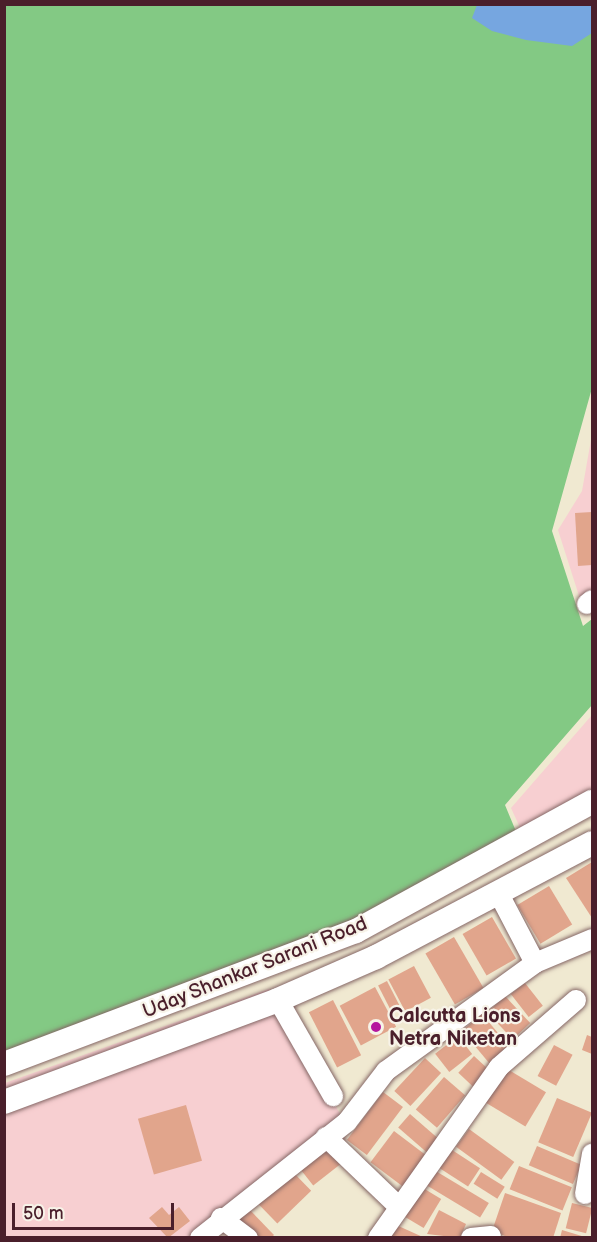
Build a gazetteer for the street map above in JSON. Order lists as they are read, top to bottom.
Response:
{
  "streets": {
    "street": ["Uday Shankar Sarani Road"]
  },
  "places": ["Calcutta Lions Netra Niketan"],
  "scale_bar": "50 m"
}
